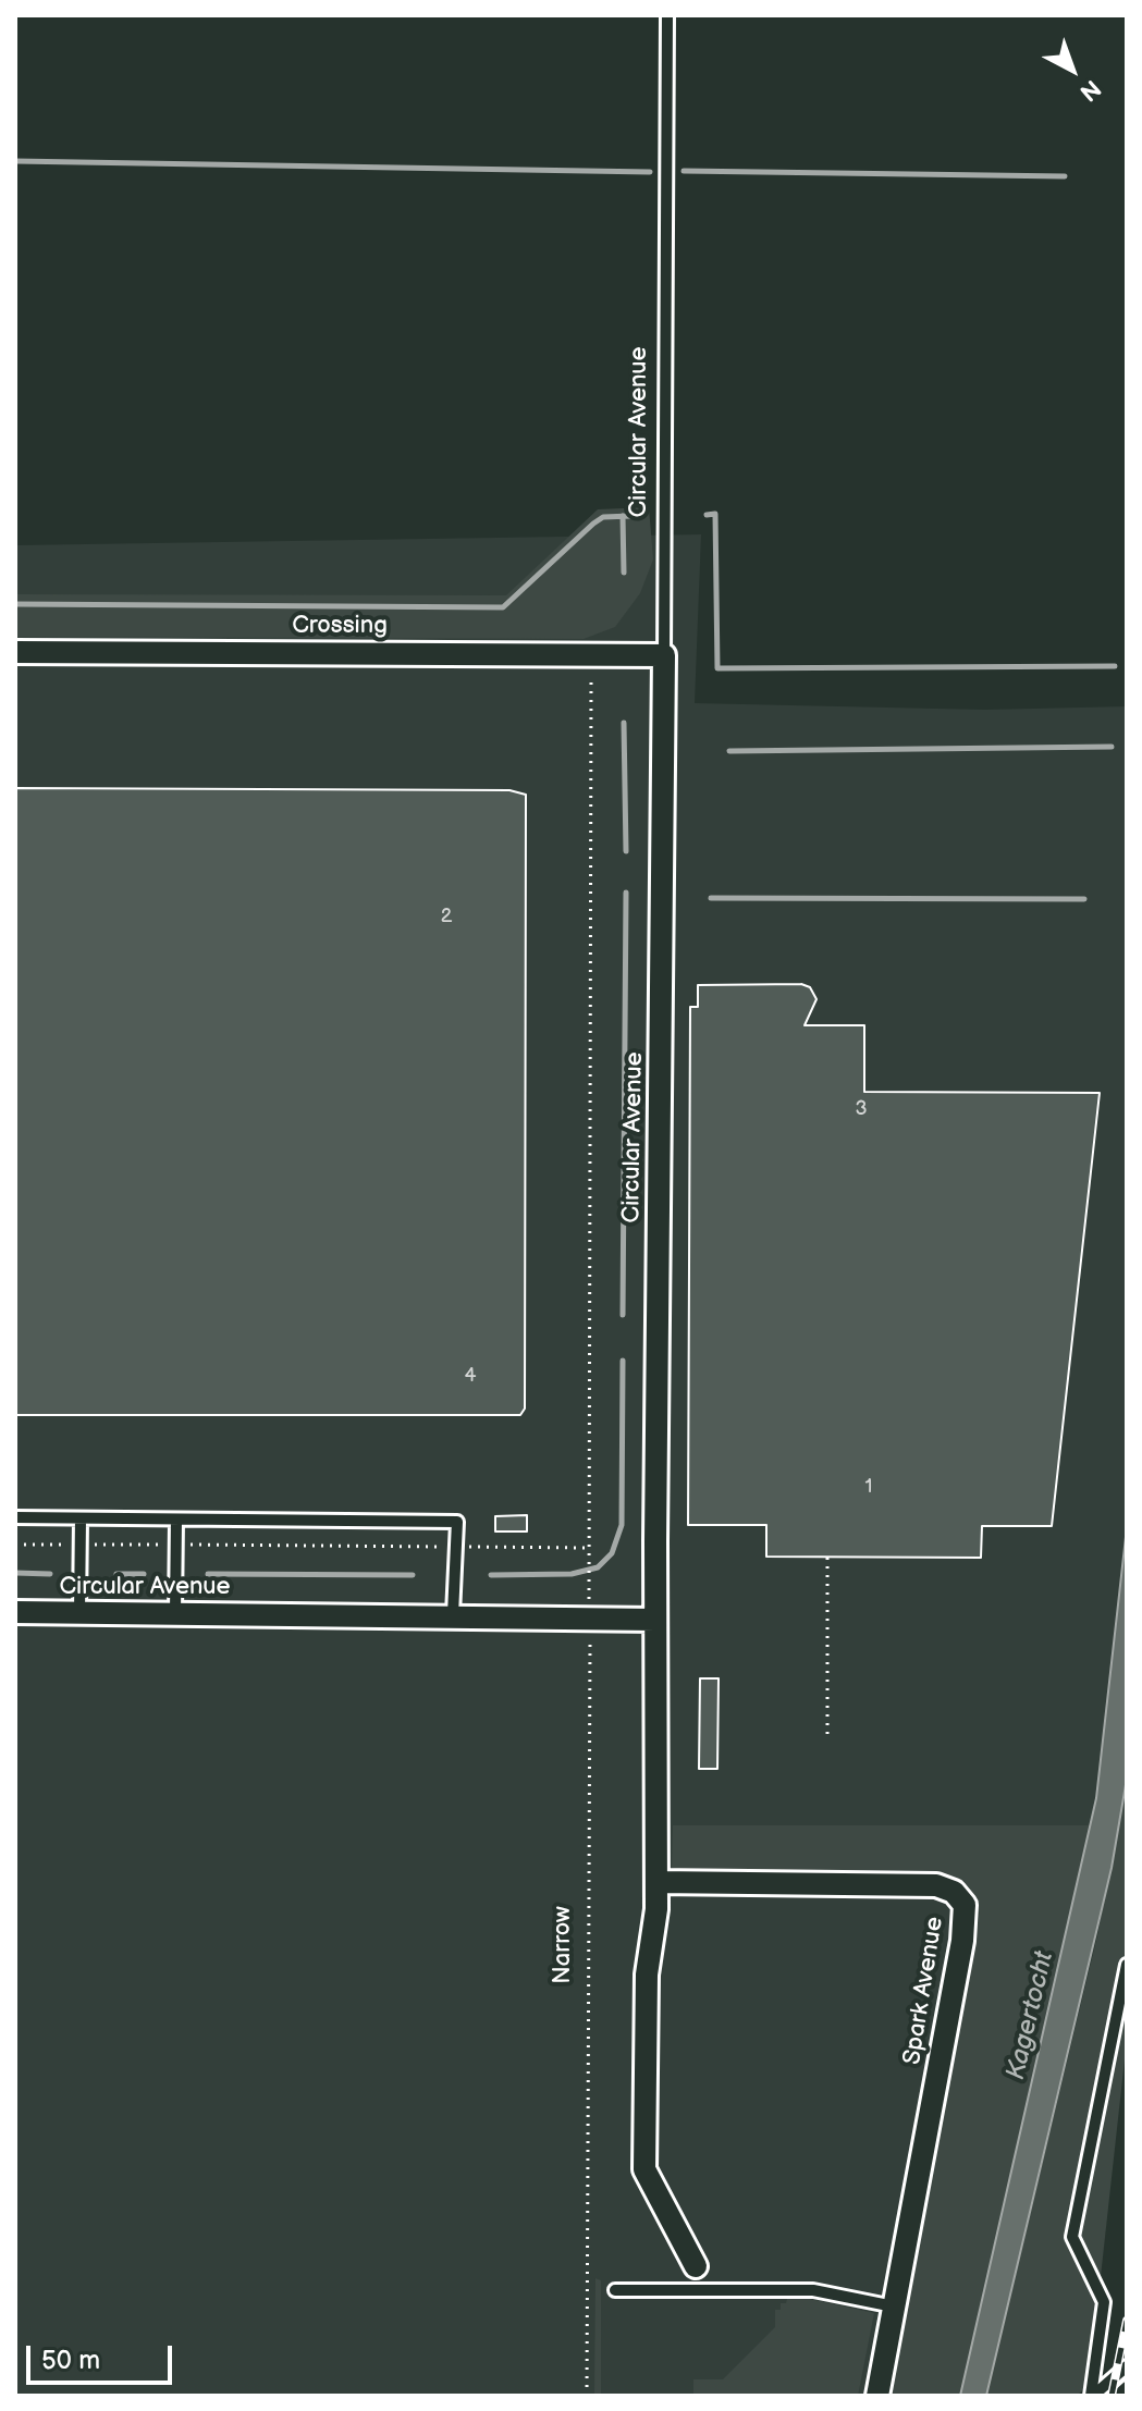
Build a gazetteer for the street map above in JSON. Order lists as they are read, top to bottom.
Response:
{
  "streets": {
    "street": ["Circular Avenue", "Crossing", "Spark Avenue"],
    "path": ["Narrow"]
  },
  "crossings": [
    ["Circular Avenue", "Crossing"],
    ["Circular Avenue", "Narrow"]
  ],
  "water": ["Kagertocht"],
  "house_numbers": [
    "2",
    "3",
    "4",
    "1"
  ],
  "scale_bar": "50 m",
  "north": "bottom right"
}
